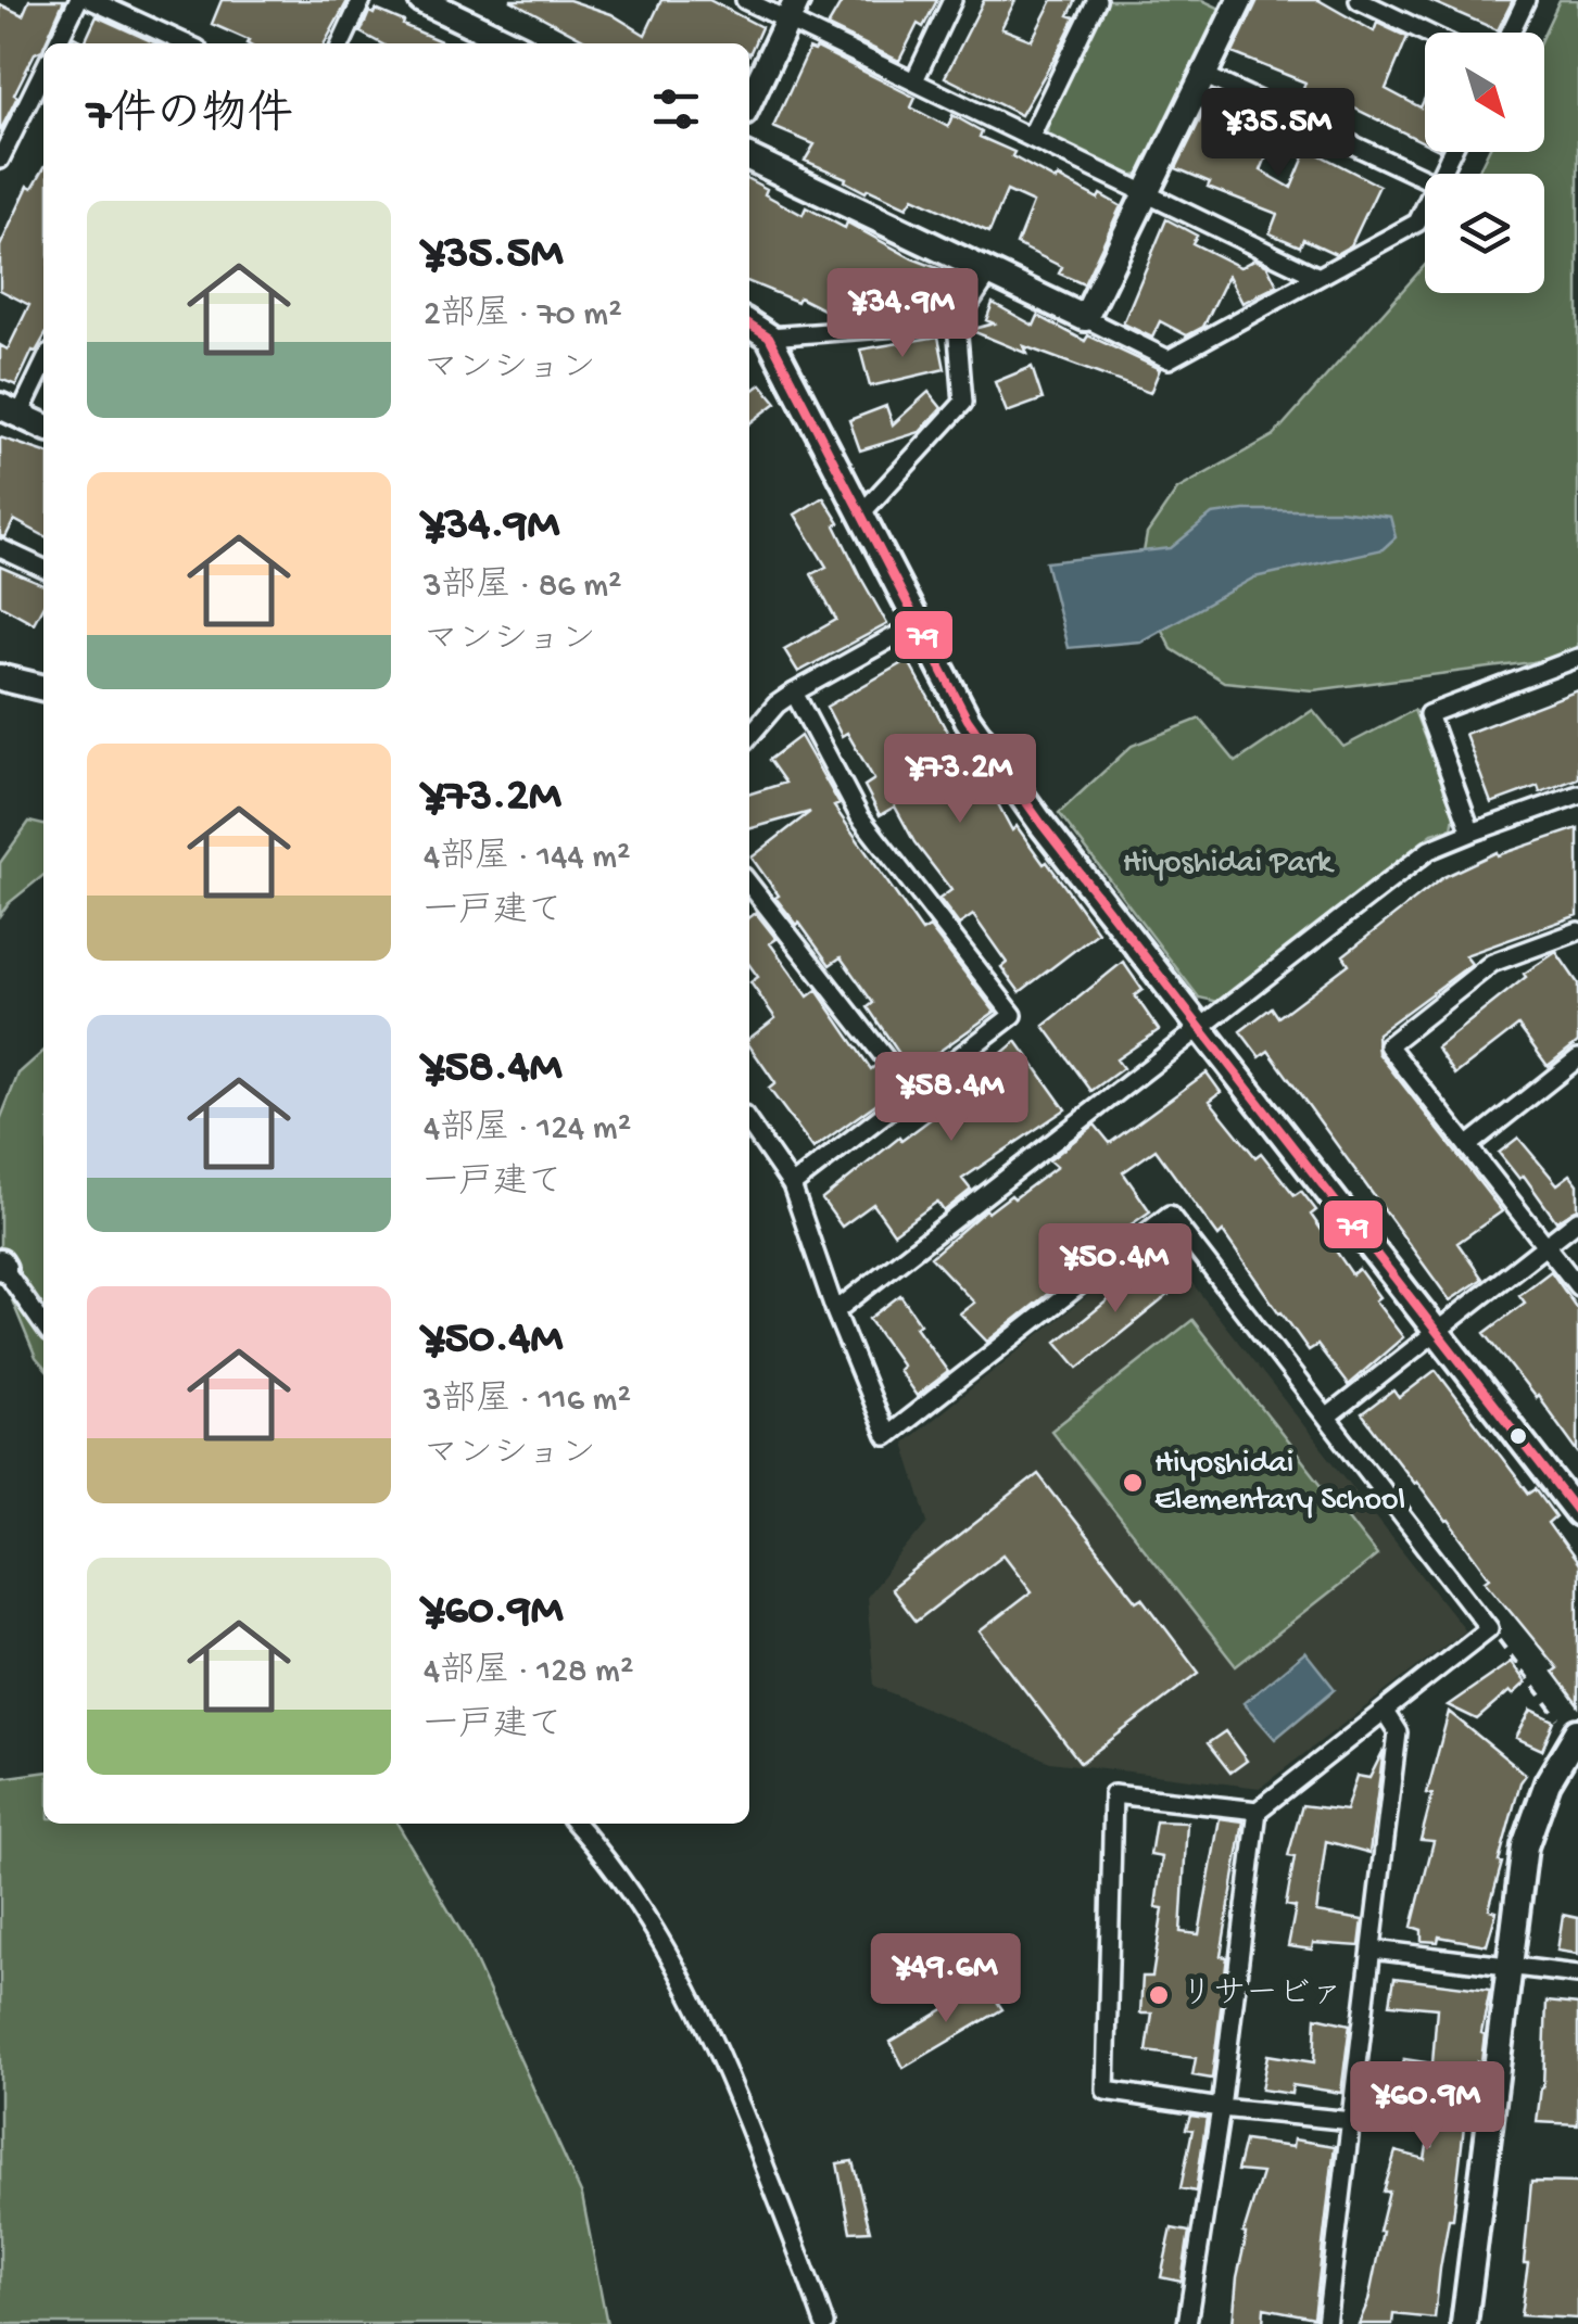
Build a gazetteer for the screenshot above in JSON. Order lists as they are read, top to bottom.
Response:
{
  "parks": ["Hiyoshidai Park"],
  "places": ["Hiyoshidai Elementary School", "リサービァ"],
  "lines": ["transit line 79"],
  "north": "bottom right",
  "page": {
    "heading": "7件の物件",
    "price": [
      "¥35.5M",
      "¥34.9M",
      "¥73.2M",
      "¥58.4M",
      "¥50.4M",
      "¥49.6M",
      "¥60.9M"
    ],
    "list": [
      {
        "name": "¥35.5M",
        "note": "2部屋 · 70 m² · マンション"
      },
      {
        "name": "¥34.9M",
        "note": "3部屋 · 86 m² · マンション"
      },
      {
        "name": "¥73.2M",
        "note": "4部屋 · 144 m² · 一戸建て"
      },
      {
        "name": "¥58.4M",
        "note": "4部屋 · 124 m² · 一戸建て"
      },
      {
        "name": "¥50.4M",
        "note": "3部屋 · 116 m² · マンション"
      },
      {
        "name": "¥60.9M",
        "note": "4部屋 · 128 m² · 一戸建て"
      }
    ]
  }
}
